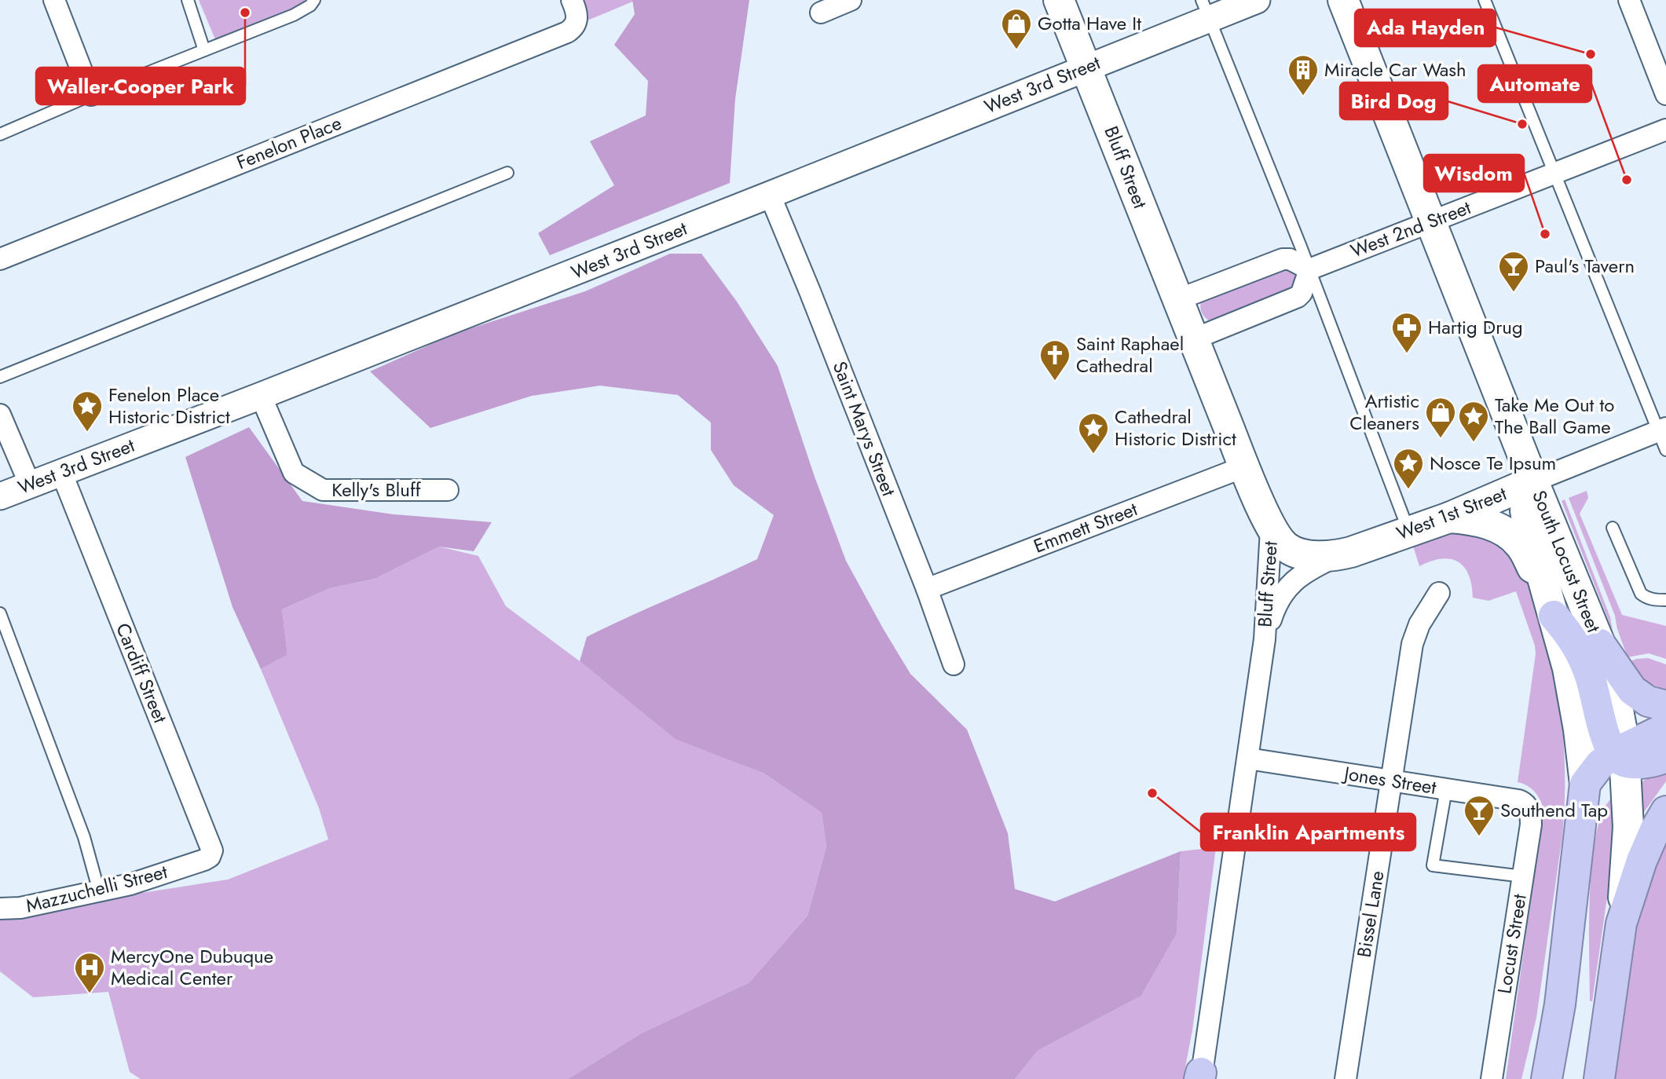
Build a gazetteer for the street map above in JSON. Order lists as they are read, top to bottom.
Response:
{
  "streets": {
    "highway": ["South Locust Street"],
    "main road": ["Bluff Street", "West 1st Street"],
    "street": [
      "West 3rd Street",
      "Fenelon Place",
      "West 2nd Street",
      "Saint Marys Street",
      "Kelly's Bluff",
      "Emmett Street",
      "Cardiff Street",
      "Jones Street",
      "Mazzuchelli Street",
      "Bissel Lane",
      "Locust Street"
    ]
  },
  "crossings": [
    ["West 3rd Street", "Bluff Street"],
    ["West 3rd Street", "Saint Marys Street"],
    ["West 3rd Street", "Kelly's Bluff"],
    ["West 3rd Street", "Cardiff Street"],
    ["Bluff Street", "West 1st Street"],
    ["Bluff Street", "Emmett Street"],
    ["Bluff Street", "Jones Street"],
    ["Saint Marys Street", "Emmett Street"],
    ["West 1st Street", "South Locust Street"],
    ["Cardiff Street", "Mazzuchelli Street"],
    ["Jones Street", "Bissel Lane"],
    ["Jones Street", "Locust Street"]
  ],
  "places": {
    "other": [
      "Waller-Cooper Park",
      "Ada Hayden",
      "Bird Dog",
      "Automate",
      "Wisdom",
      "Franklin Apartments"
    ],
    "shop": ["Gotta Have It", "Artistic Cleaners"],
    "building": ["Miracle Car Wash"],
    "bar": ["Paul's Tavern", "Southend Tap"],
    "pharmacy": ["Hartig Drug"],
    "church": ["Saint Raphael Cathedral"],
    "place": [
      "Fenelon Place Historic District",
      "Take Me Out to The Ball Game",
      "Cathedral Historic District",
      "Nosce Te Ipsum"
    ],
    "hospital": ["MercyOne Dubuque Medical Center"]
  }
}
